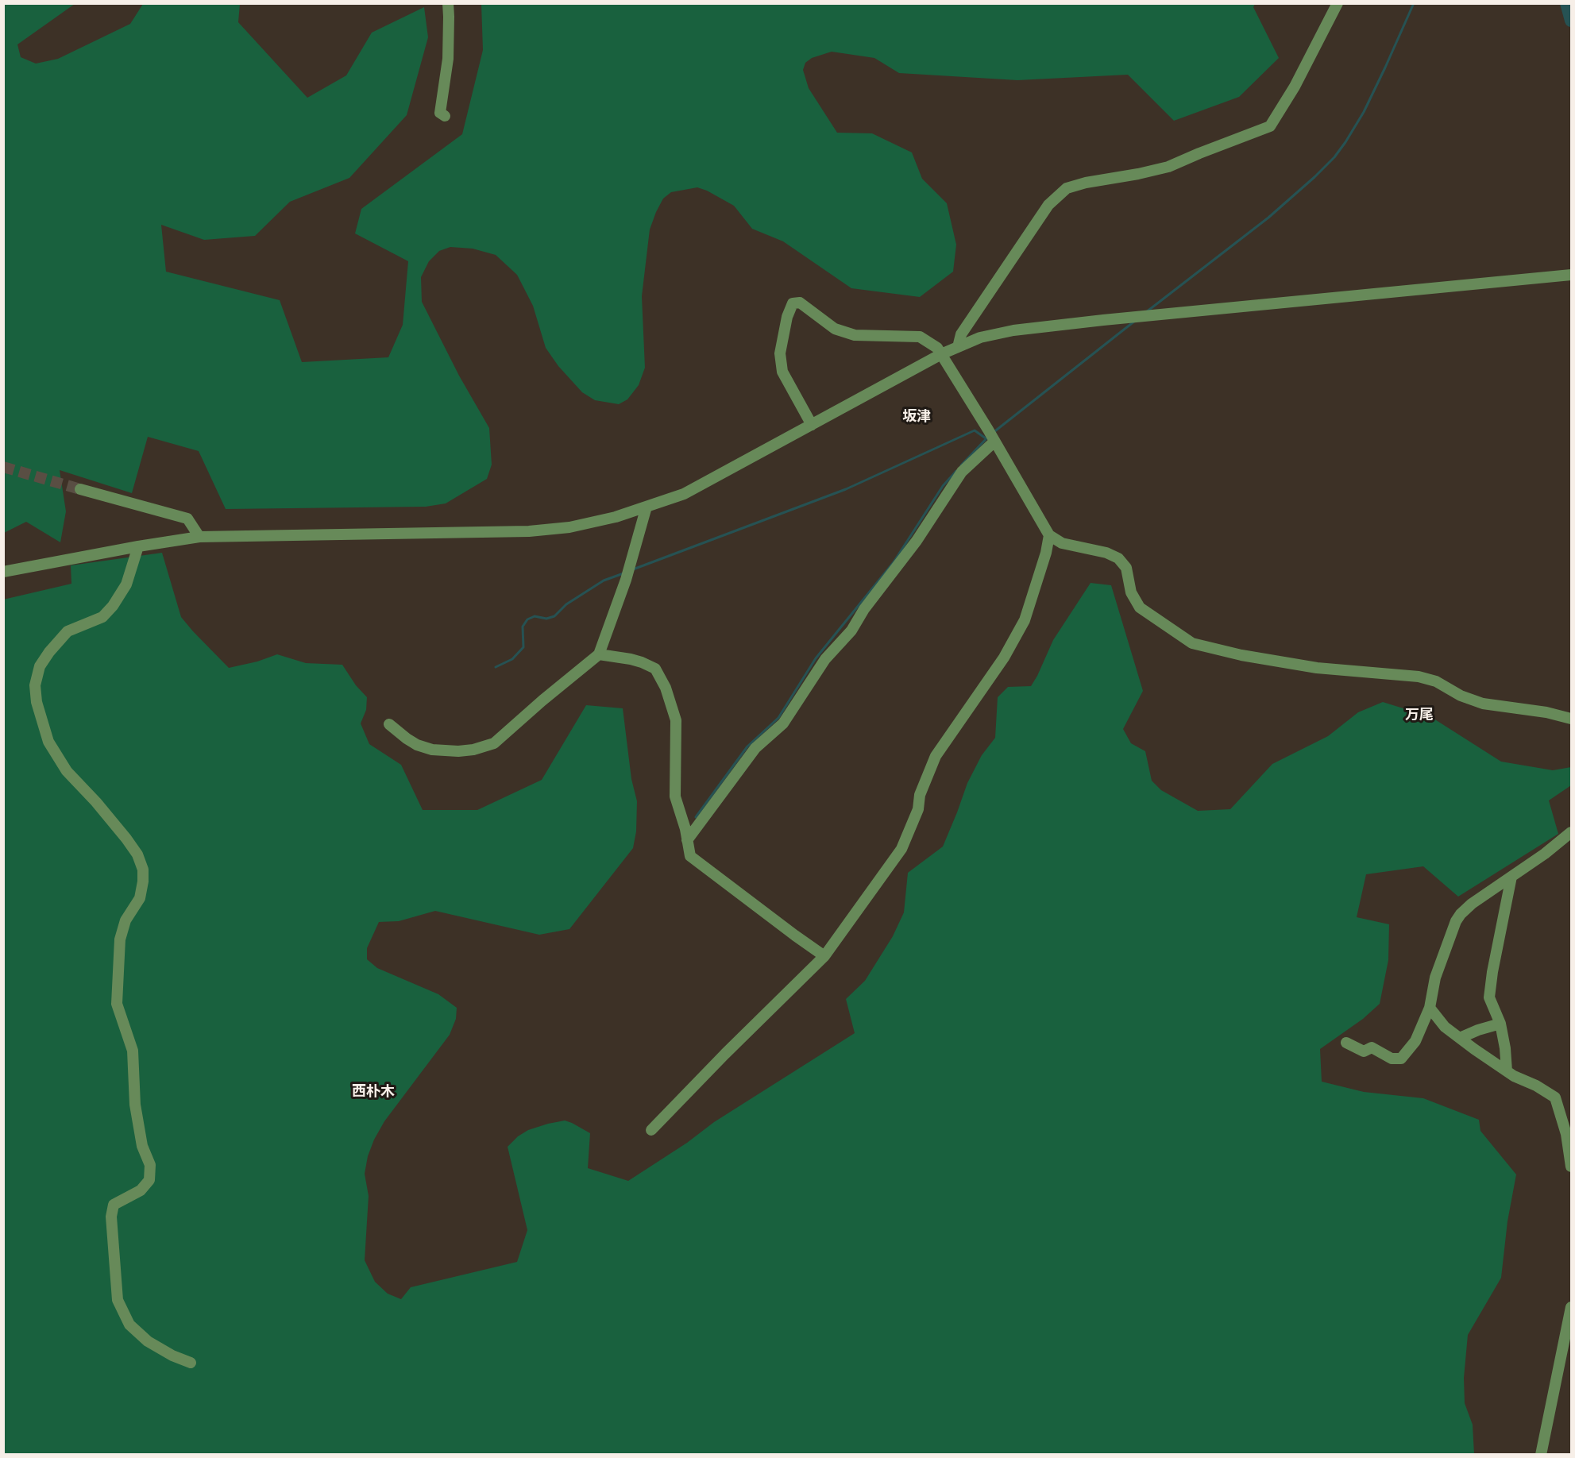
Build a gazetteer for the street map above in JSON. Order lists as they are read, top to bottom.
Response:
{
  "districts": ["坂津", "万尾", "西朴木"]
}
